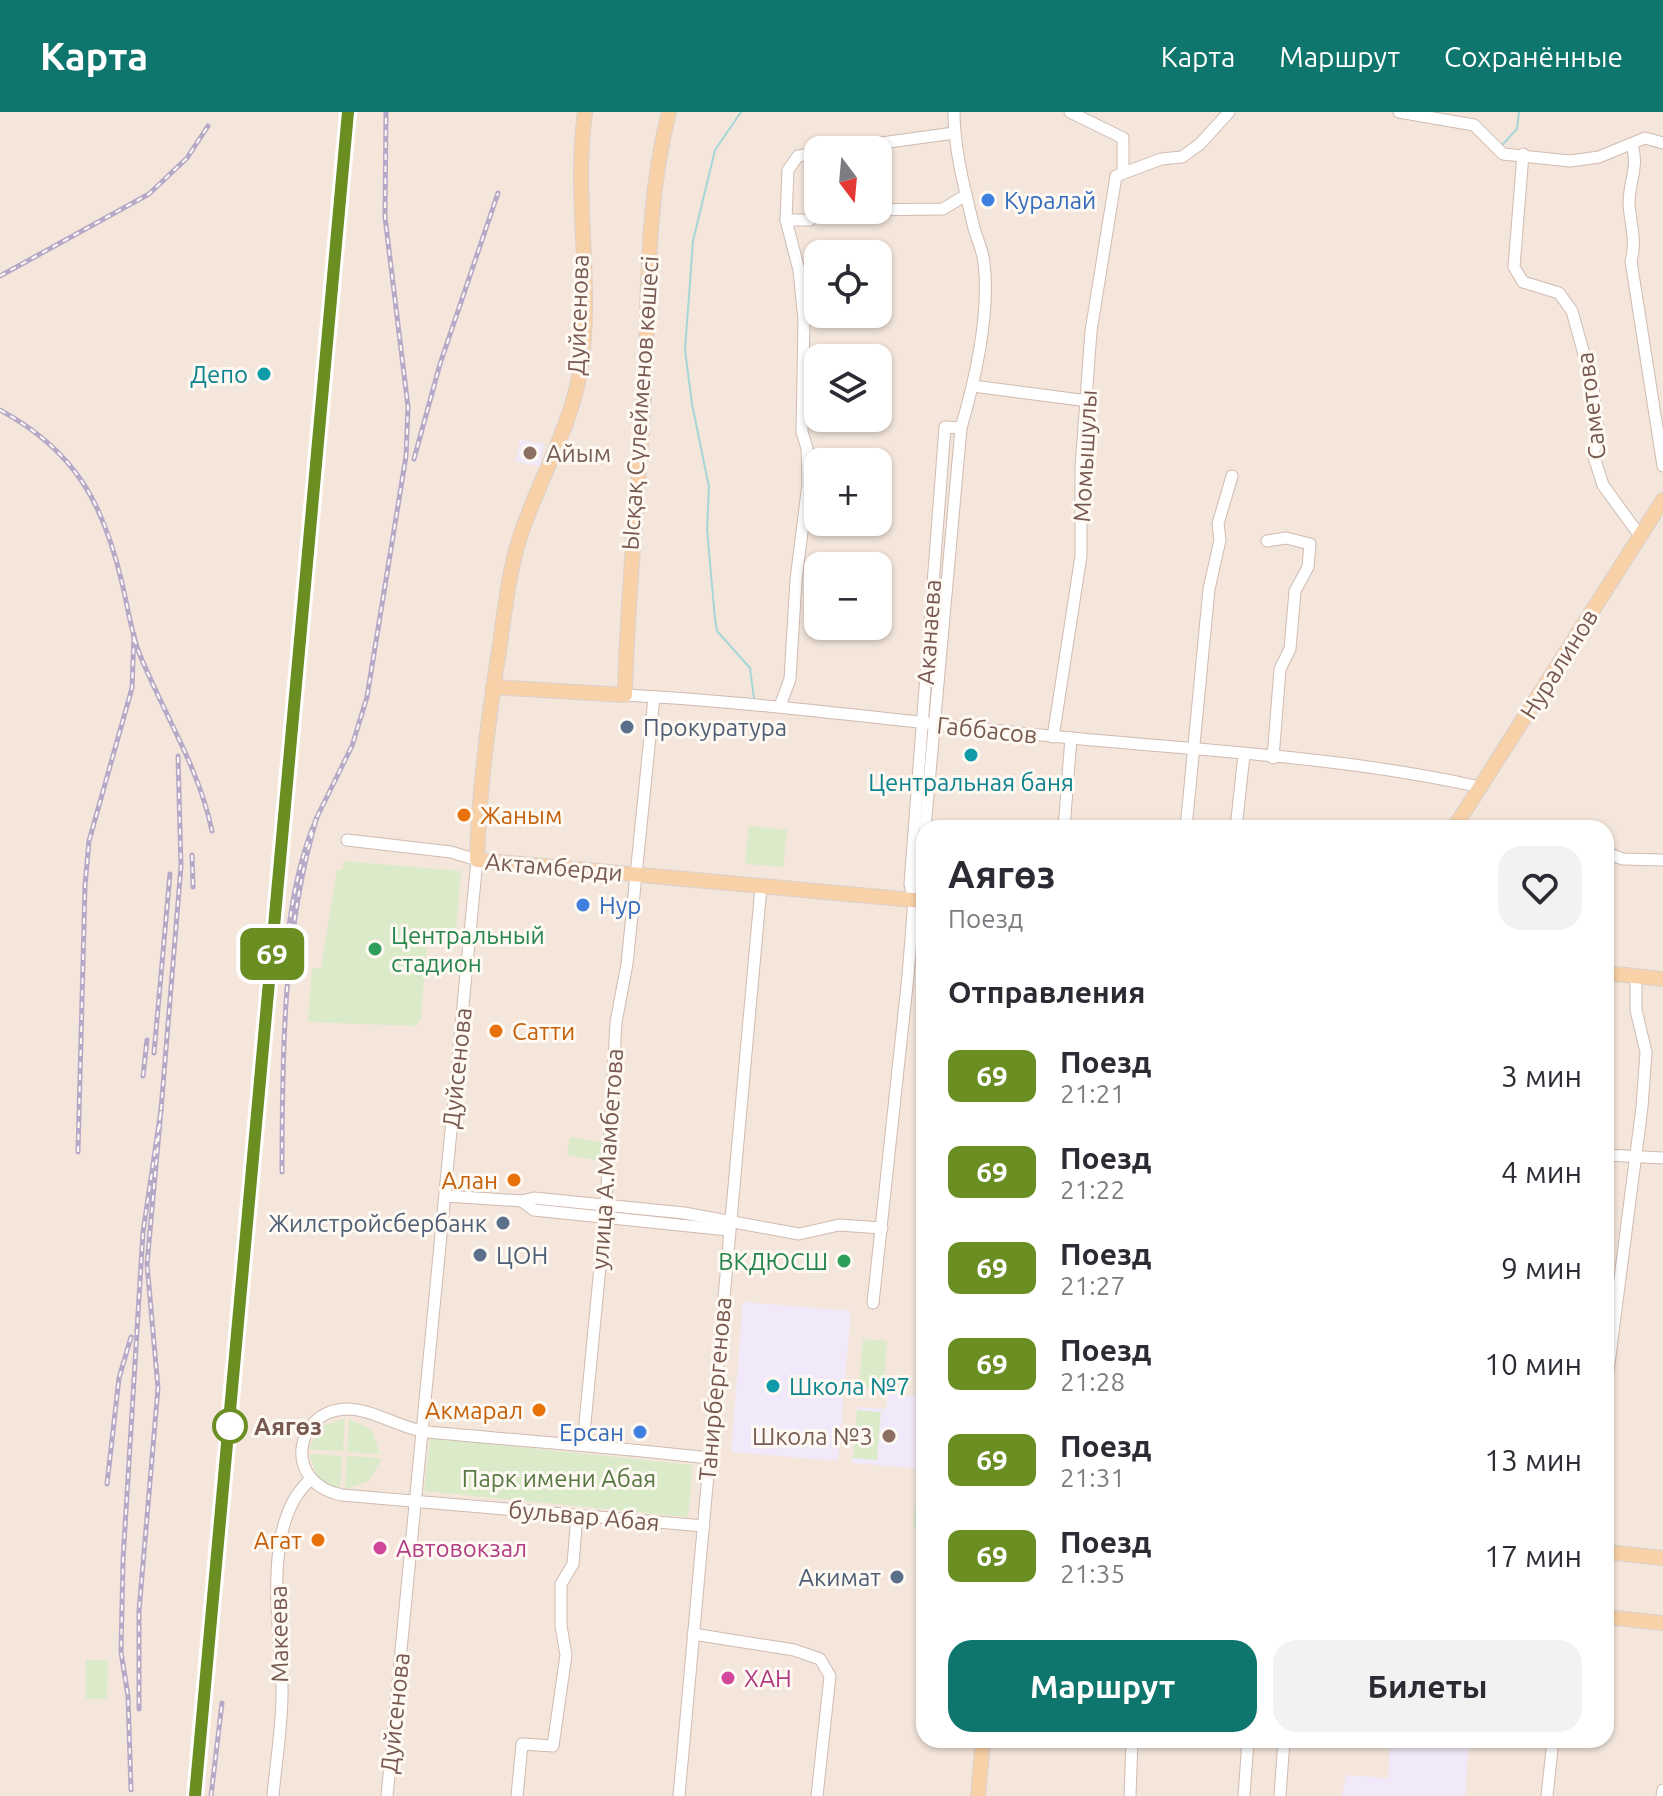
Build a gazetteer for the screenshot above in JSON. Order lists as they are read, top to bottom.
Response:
{
  "streets": {
    "main road": [
      "Дуйсенова",
      "Ысқақ Сүлейменов көшесі",
      "Нуралинов",
      "Габбасов",
      "Актамберди"
    ],
    "street": [
      "Саметова",
      "Момышулы",
      "Аканаева",
      "улица А.Мамбетова",
      "Танирбергенова",
      "бульвар Абая",
      "Макеева"
    ]
  },
  "crossings": [
    ["Дуйсенова", "Габбасов"],
    ["Дуйсенова", "Актамберди"],
    ["Дуйсенова", "бульвар Абая"],
    ["Дуйсенова", "Макеева"],
    ["Ысқақ Сүлейменов көшесі", "Габбасов"],
    ["Саметова", "Нуралинов"],
    ["Момышулы", "Габбасов"],
    ["Аканаева", "Габбасов"],
    ["Нуралинов", "Габбасов"],
    ["Габбасов", "улица А.Мамбетова"],
    ["Актамберди", "улица А.Мамбетова"],
    ["Актамберди", "Танирбергенова"],
    ["Танирбергенова", "бульвар Абая"],
    ["бульвар Абая", "Макеева"]
  ],
  "parks": ["Парк имени Абая"],
  "places": [
    "Куралай",
    "Депо",
    "Айым",
    "Прокуратура",
    "Центральная баня",
    "Жаным",
    "Нур",
    "Центральный стадион",
    "Сатти",
    "Алан",
    "Жилстройсбербанк",
    "ЦОН",
    "ВКДЮСШ",
    "Школа №7",
    "Акмарал",
    "Аягөз",
    "Ерсан",
    "Школа №3",
    "Агат",
    "Автовокзал",
    "Акимат",
    "ХАН"
  ],
  "north": "bottom",
  "page": {
    "header": "Карта",
    "nav": ["Карта", "Маршрут", "Сохранённые"],
    "on_map": "69",
    "map_buttons": ["+", "−"],
    "heading": [
      ["Аягөз", "Поезд"],
      "Отправления"
    ],
    "list": [
      {
        "mark": "69",
        "name": "Поезд",
        "note": "21:21",
        "value": "3 мин"
      },
      {
        "mark": "69",
        "name": "Поезд",
        "note": "21:22",
        "value": "4 мин"
      },
      {
        "mark": "69",
        "name": "Поезд",
        "note": "21:27",
        "value": "9 мин"
      },
      {
        "mark": "69",
        "name": "Поезд",
        "note": "21:28",
        "value": "10 мин"
      },
      {
        "mark": "69",
        "name": "Поезд",
        "note": "21:31",
        "value": "13 мин"
      },
      {
        "mark": "69",
        "name": "Поезд",
        "note": "21:35",
        "value": "17 мин"
      }
    ],
    "buttons": ["Маршрут", "Билеты"]
  }
}
